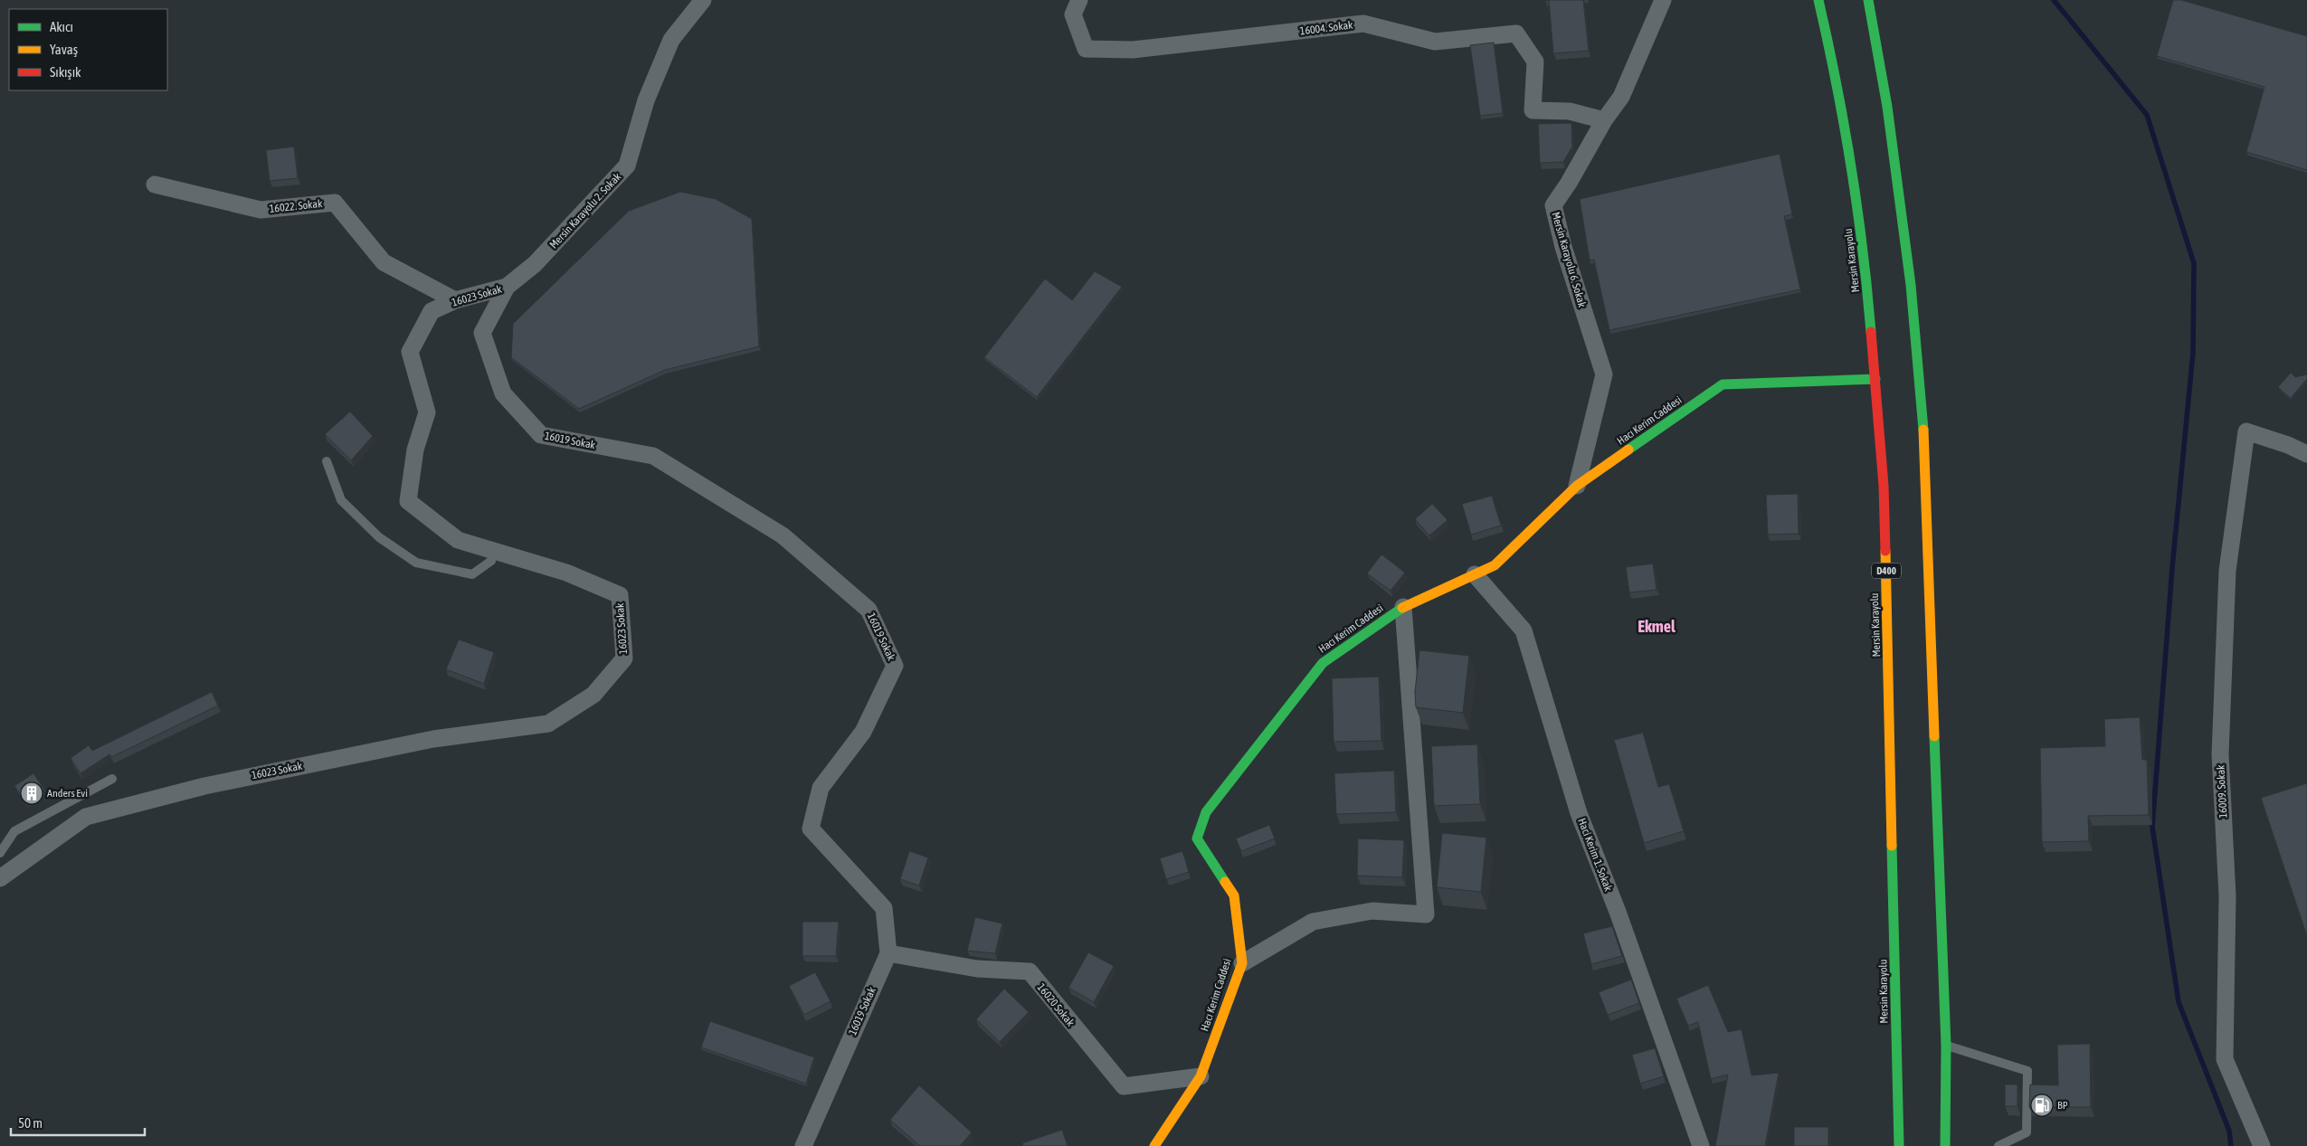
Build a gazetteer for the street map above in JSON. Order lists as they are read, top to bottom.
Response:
{
  "streets": {
    "main road": ["Mersin Karayolu", "Hacı Kerim Caddesi", "D400"],
    "street": [
      "16004. Sokak",
      "16022. Sokak",
      "Mersin Karayolu 2. Sokak",
      "Mersin Karayolu 6. Sokak",
      "16023 Sokak",
      "16019 Sokak",
      "16009. Sokak",
      "Haci Kerim 1. Sokak",
      "16020 Sokak"
    ]
  },
  "crossings": [
    ["16004. Sokak", "Mersin Karayolu 6. Sokak"],
    ["16022. Sokak", "16023 Sokak"],
    ["Mersin Karayolu 2. Sokak", "16023 Sokak"],
    ["Mersin Karayolu 2. Sokak", "16019 Sokak"],
    ["Mersin Karayolu 6. Sokak", "Hacı Kerim Caddesi"],
    ["Mersin Karayolu", "Hacı Kerim Caddesi"],
    ["16023 Sokak", "16019 Sokak"],
    ["Hacı Kerim Caddesi", "Haci Kerim 1. Sokak"],
    ["Hacı Kerim Caddesi", "16020 Sokak"],
    ["16019 Sokak", "16020 Sokak"]
  ],
  "districts": ["Ekmel"],
  "places": {
    "building": ["Anders Evi"],
    "fuel station": ["BP"]
  },
  "legend": ["Akıcı", "Yavaş", "Sıkışık"],
  "scale_bar": "50 m"
}
